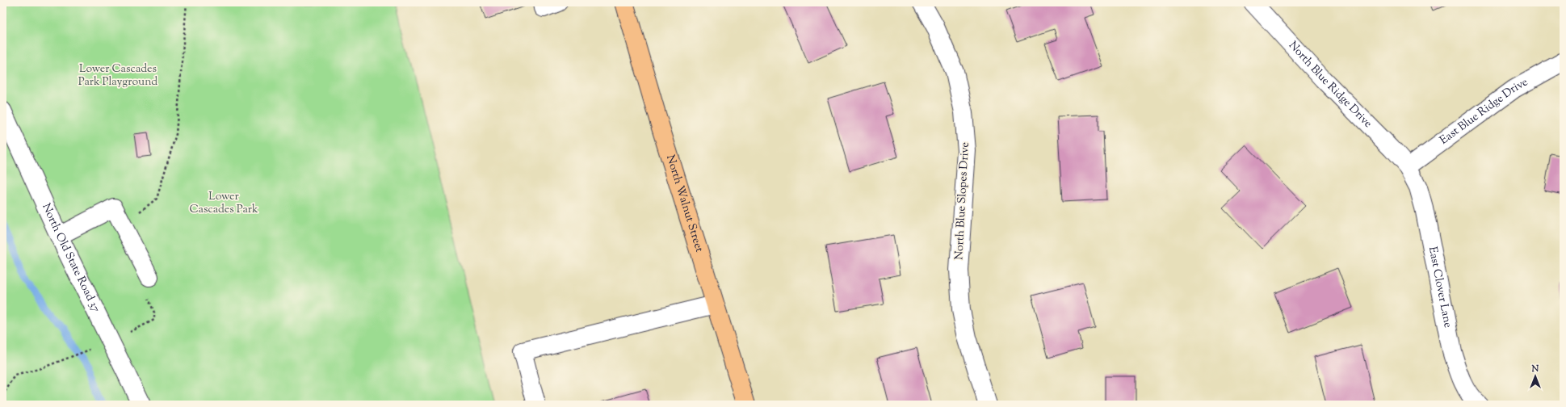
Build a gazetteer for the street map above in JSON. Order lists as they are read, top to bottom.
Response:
{
  "streets": {
    "main road": ["North Walnut Street"],
    "street": [
      "North Blue Ridge Drive",
      "East Blue Ridge Drive",
      "North Blue Slopes Drive",
      "North Old State Road 37",
      "East Clover Lane"
    ]
  },
  "crossings": [
    ["North Blue Ridge Drive", "East Blue Ridge Drive"],
    ["North Blue Ridge Drive", "East Clover Lane"],
    ["East Blue Ridge Drive", "East Clover Lane"]
  ],
  "parks": ["Lower Cascades Park Playground", "Lower Cascades Park"],
  "north": "top"
}
